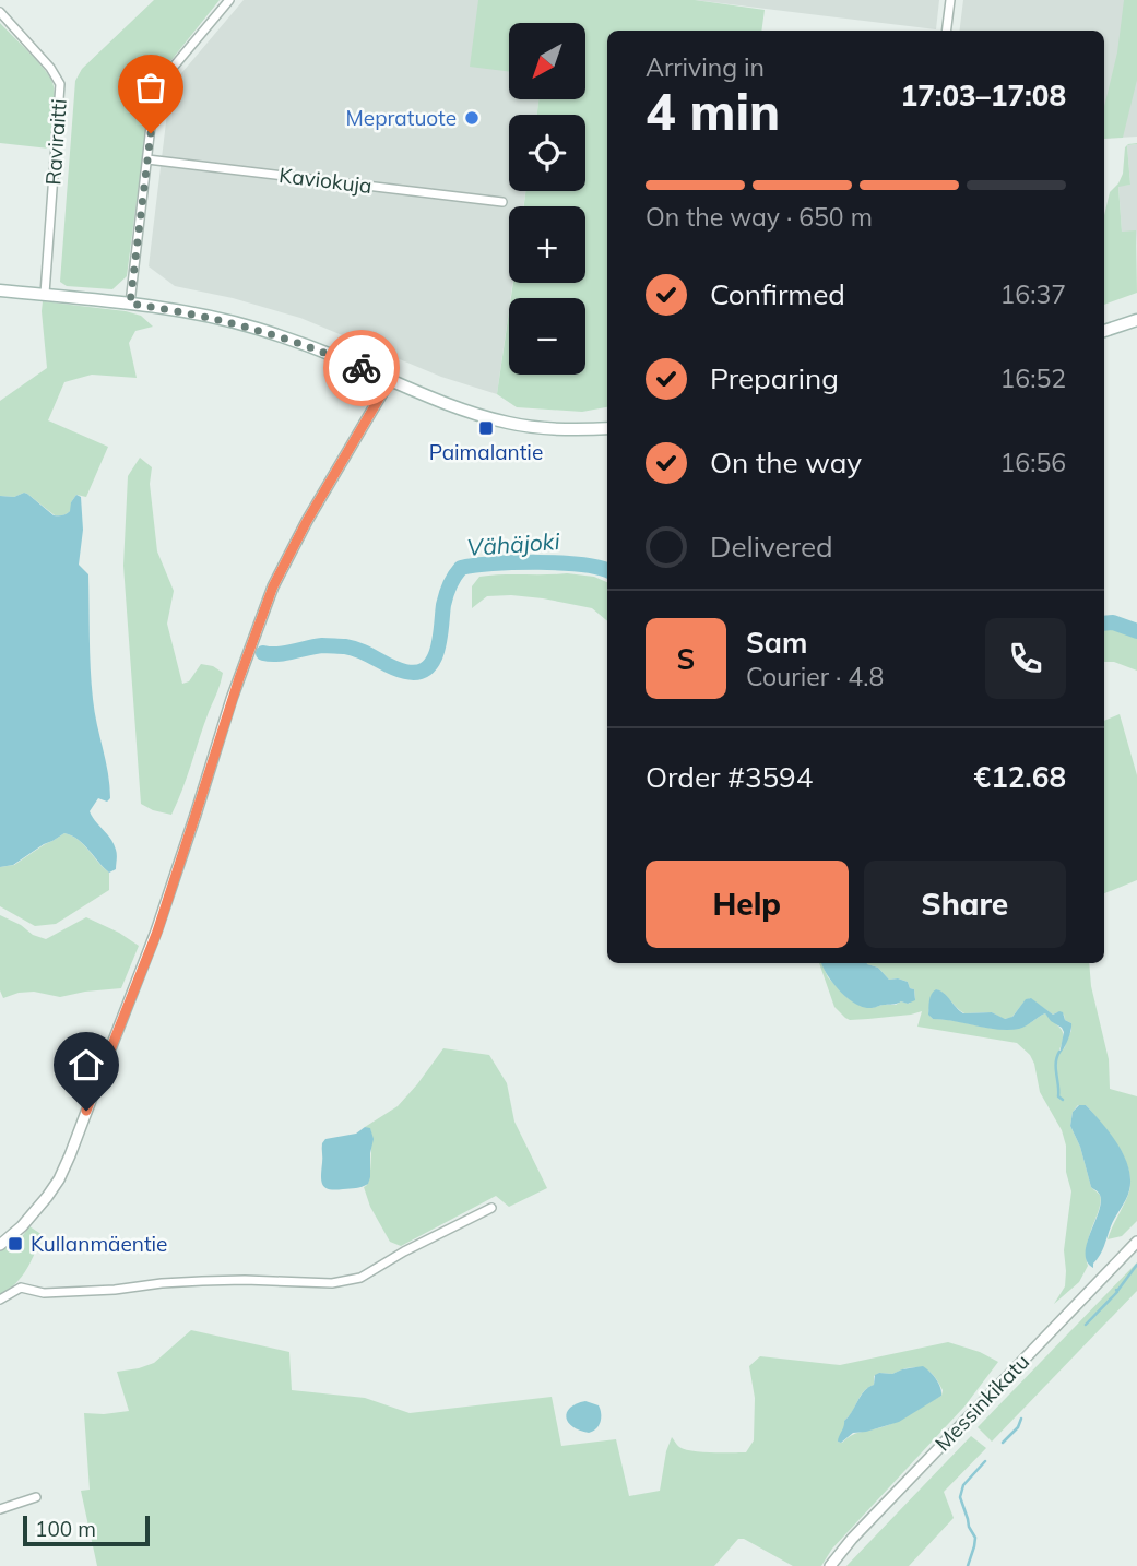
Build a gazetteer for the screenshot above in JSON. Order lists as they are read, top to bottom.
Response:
{
  "streets": {
    "street": ["Raviraitti", "Kaviokuja", "Messinkikatu"]
  },
  "water": ["Vähäjoki"],
  "places": {
    "other": ["Mepratuote"],
    "transit": ["Paimalantie", "Kullanmäentie"]
  },
  "scale_bar": "100 m",
  "north": "bottom left",
  "page": {
    "map_buttons": ["+", "−"],
    "heading": ["4 min", "Arriving in", "17:03–17:08"],
    "panel": [
      "Sam",
      "Courier · 4.8",
      "Order #3594",
      "€12.68"
    ],
    "bar": "On the way · 650 m",
    "list": [
      ["Confirmed", "16:37"],
      ["Preparing", "16:52"],
      ["On the way", "16:56"],
      "Delivered"
    ],
    "round": "S",
    "buttons": ["Help", "Share"],
    "scale": "100 m"
  }
}
